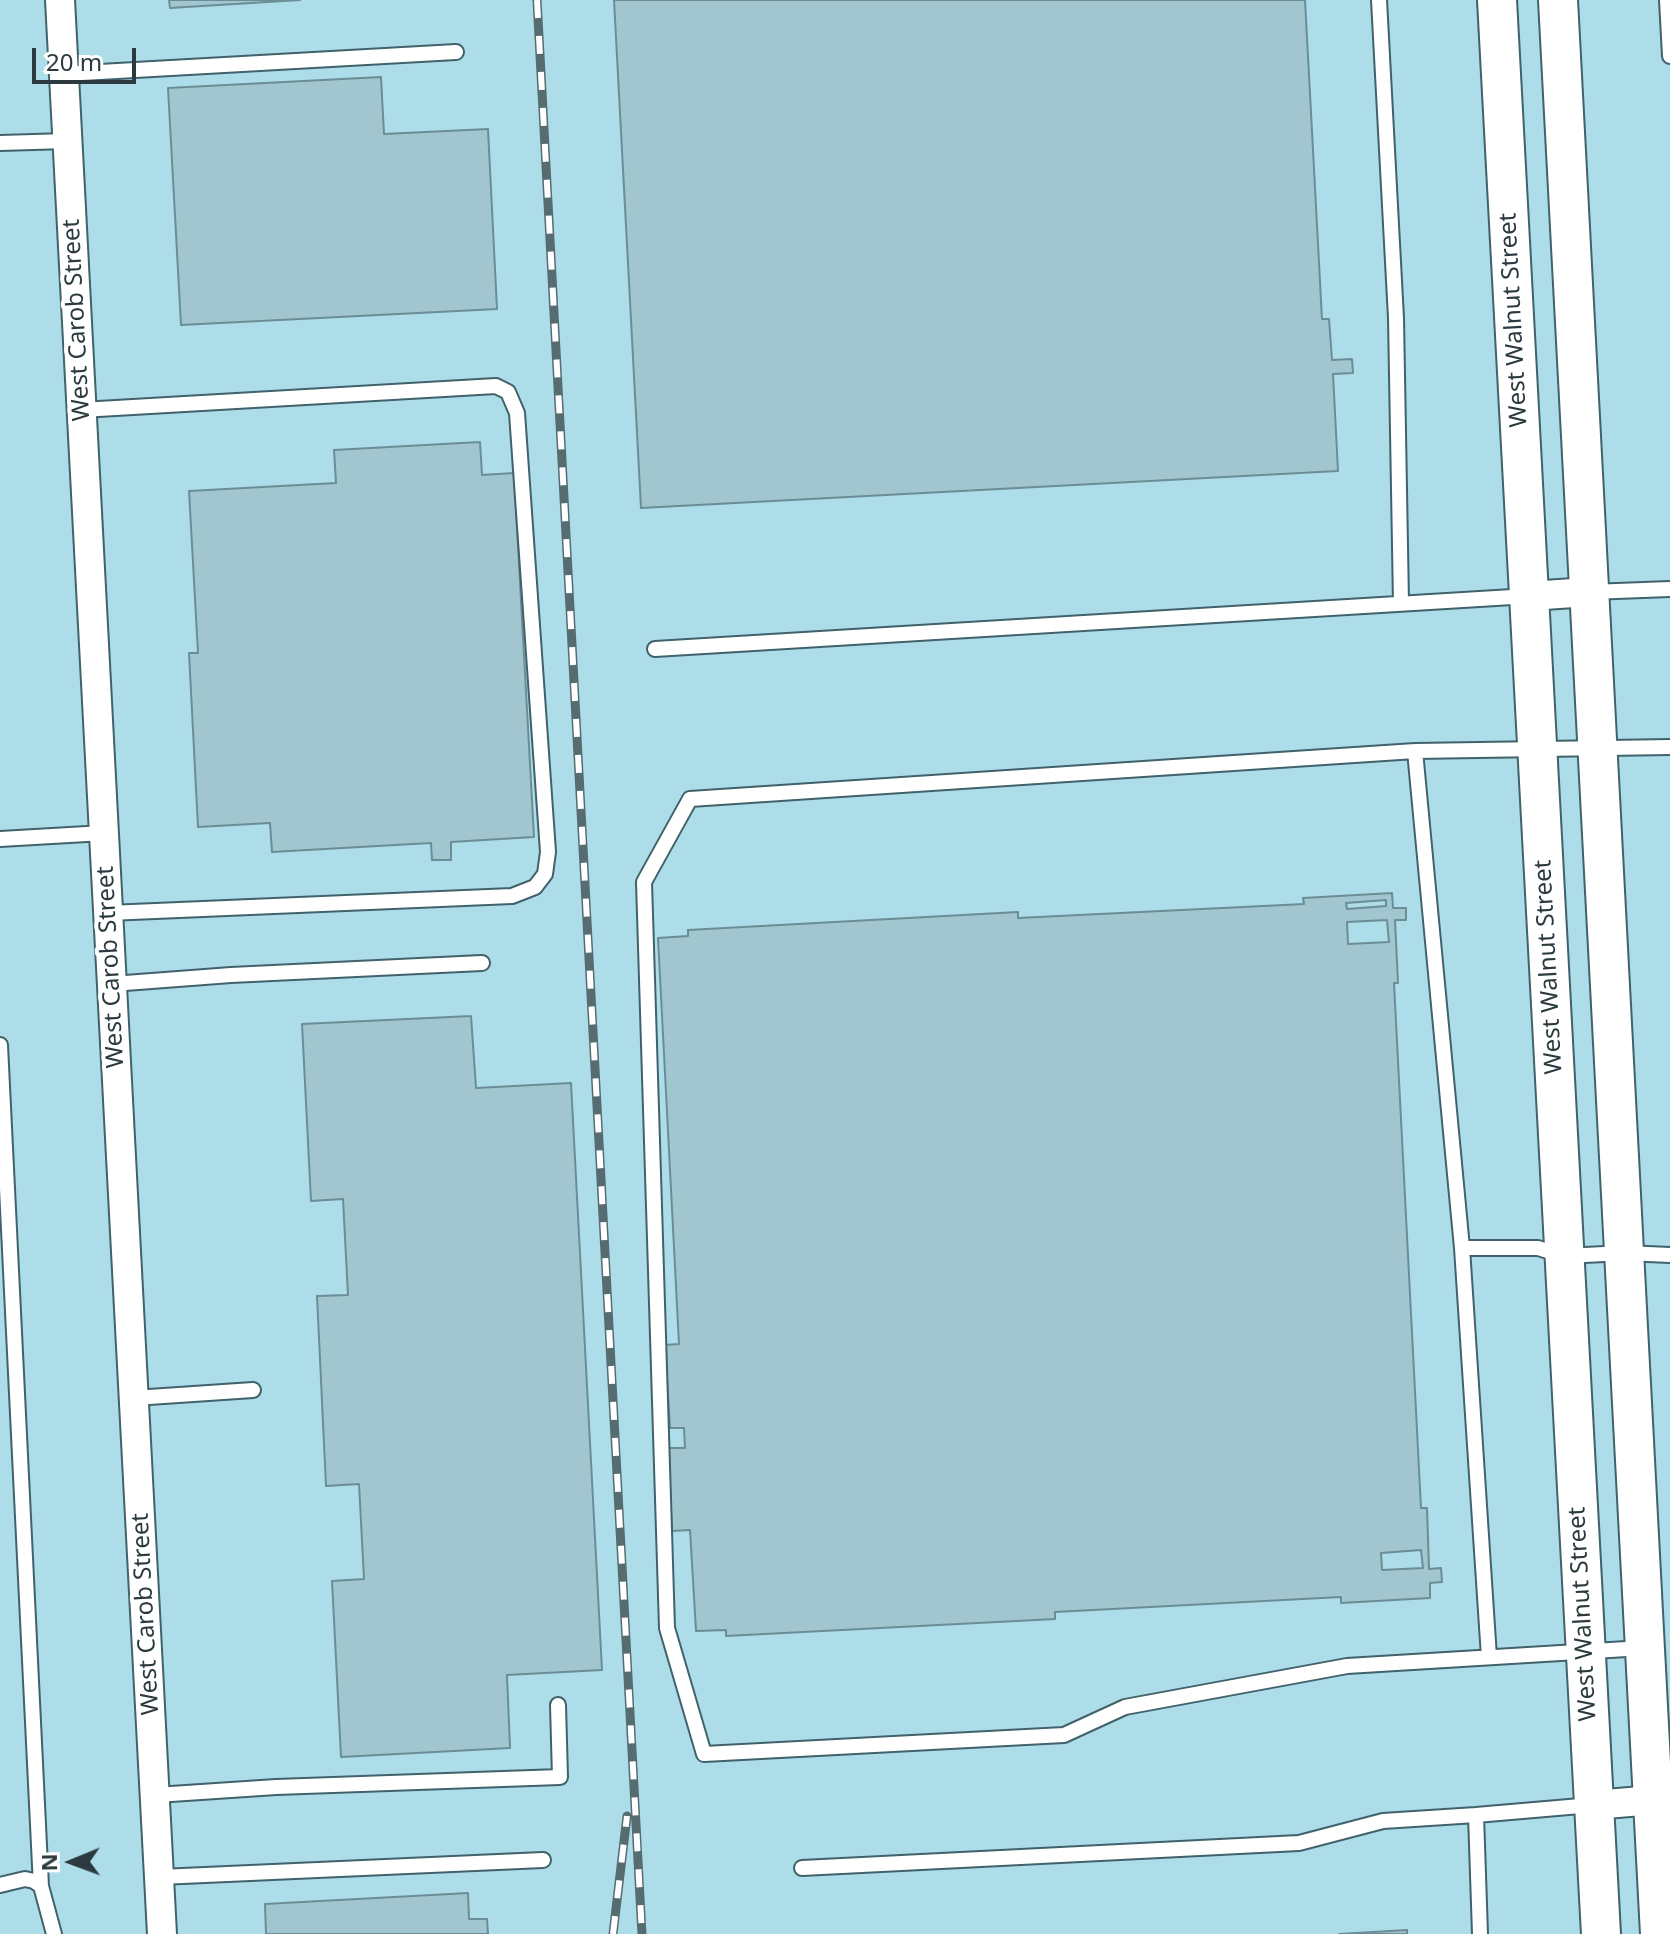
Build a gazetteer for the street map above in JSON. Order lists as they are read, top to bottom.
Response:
{
  "streets": {
    "street": ["West Carob Street", "West Walnut Street"]
  },
  "scale_bar": "20 m",
  "north": "left"
}
